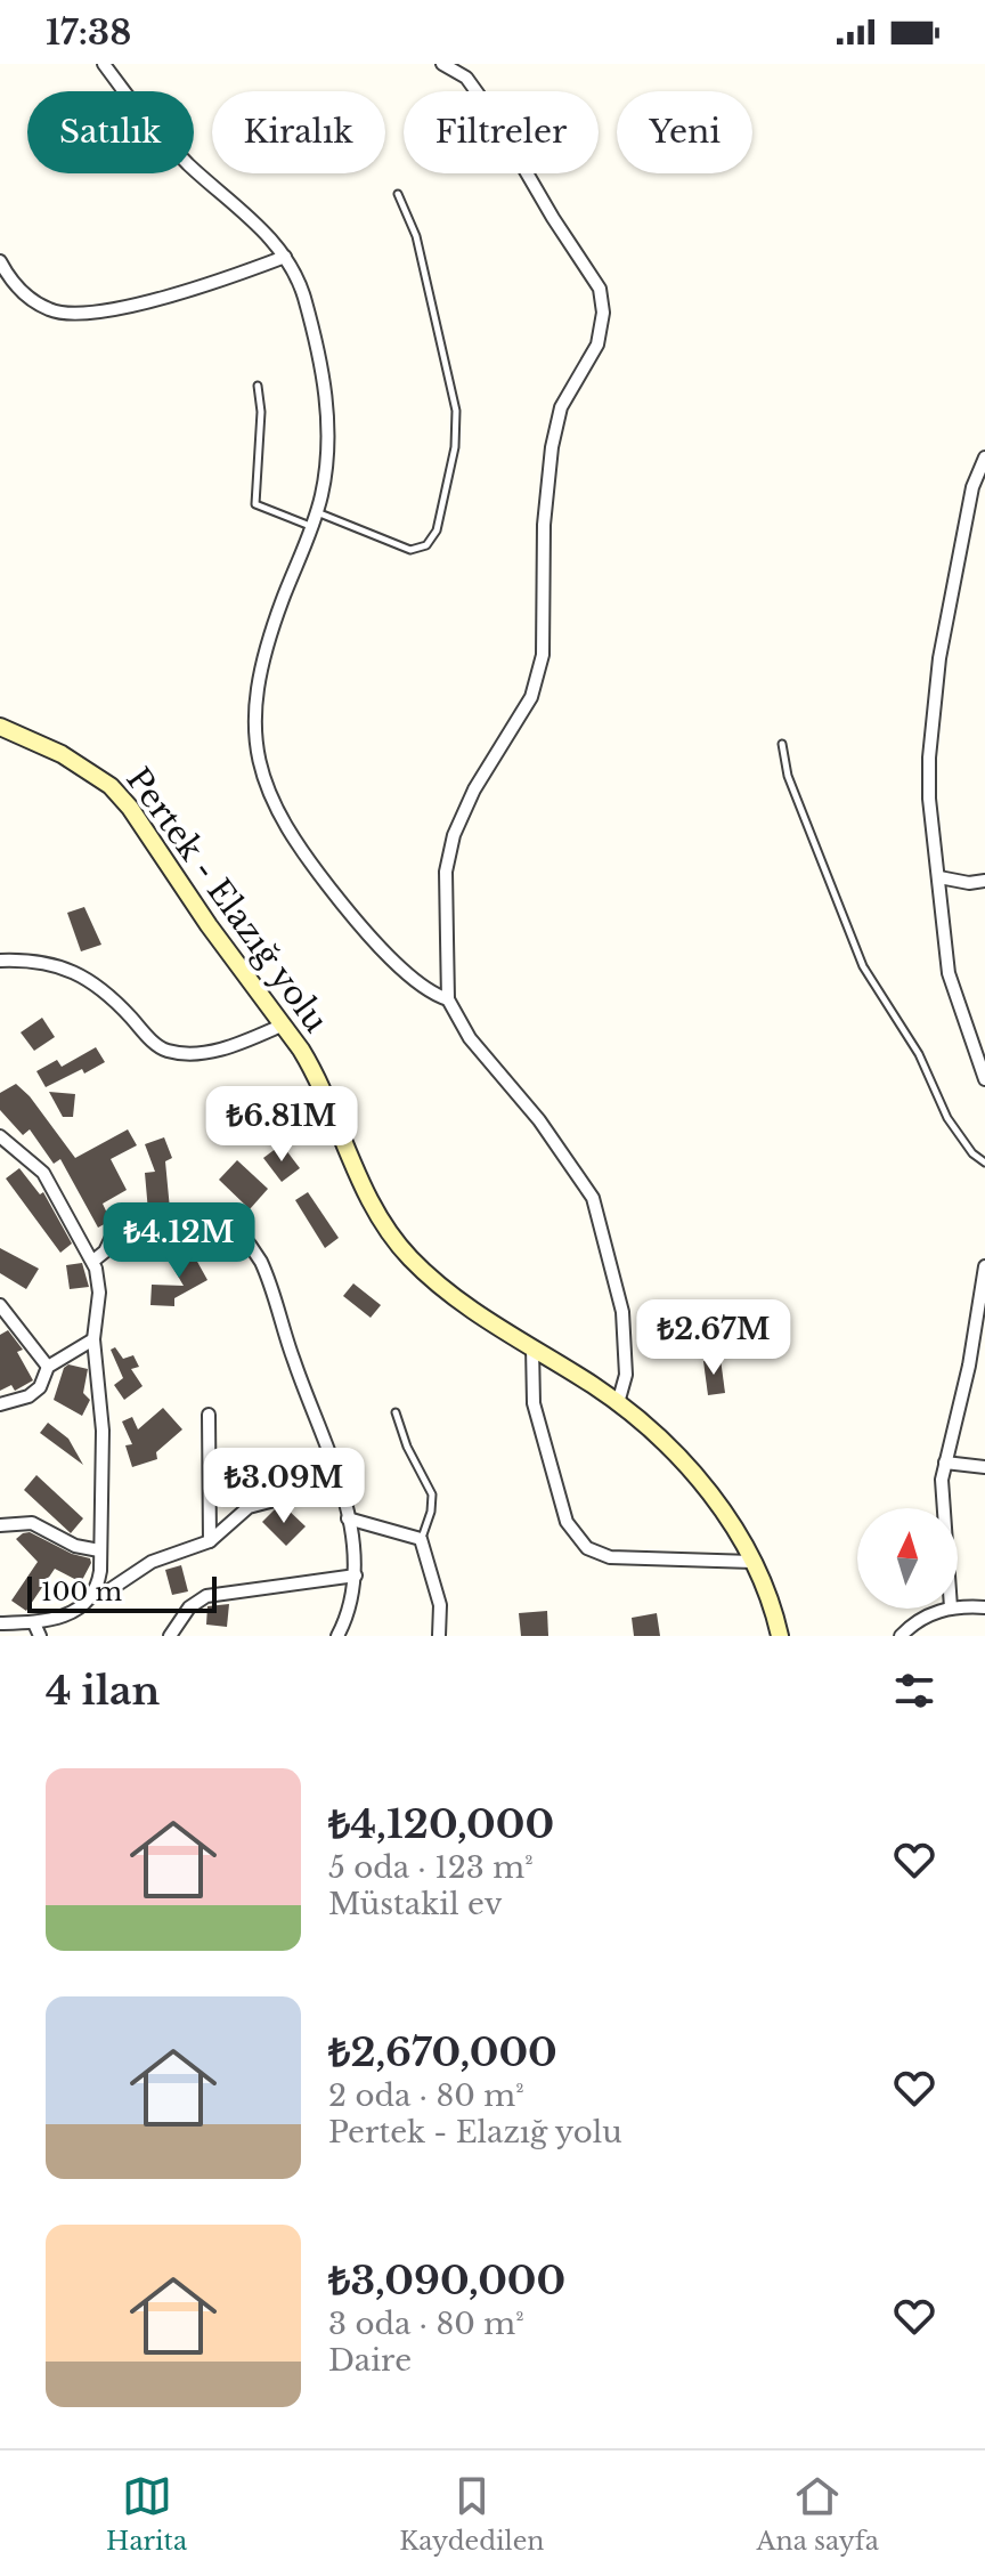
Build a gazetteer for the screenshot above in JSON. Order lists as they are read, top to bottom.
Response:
{
  "streets": {
    "main road": ["Pertek - Elazığ yolu"]
  },
  "scale_bar": "100 m",
  "north": "top",
  "page": {
    "status": "17:38",
    "chip": [
      "Satılık",
      "Kiralık",
      "Filtreler",
      "Yeni"
    ],
    "price": [
      "₺6.81M",
      "₺4.12M",
      "₺2.67M",
      "₺3.09M"
    ],
    "scale": "100 m",
    "heading": "4 ilan",
    "list": [
      {
        "name": "₺4,120,000",
        "note": "5 oda · 123 m² · Müstakil ev"
      },
      {
        "name": "₺2,670,000",
        "note": "2 oda · 80 m² · Pertek - Elazığ yolu"
      },
      {
        "name": "₺3,090,000",
        "note": "3 oda · 80 m² · Daire"
      }
    ],
    "tabs": ["Harita", "Kaydedilen", "Ana sayfa"]
  }
}
